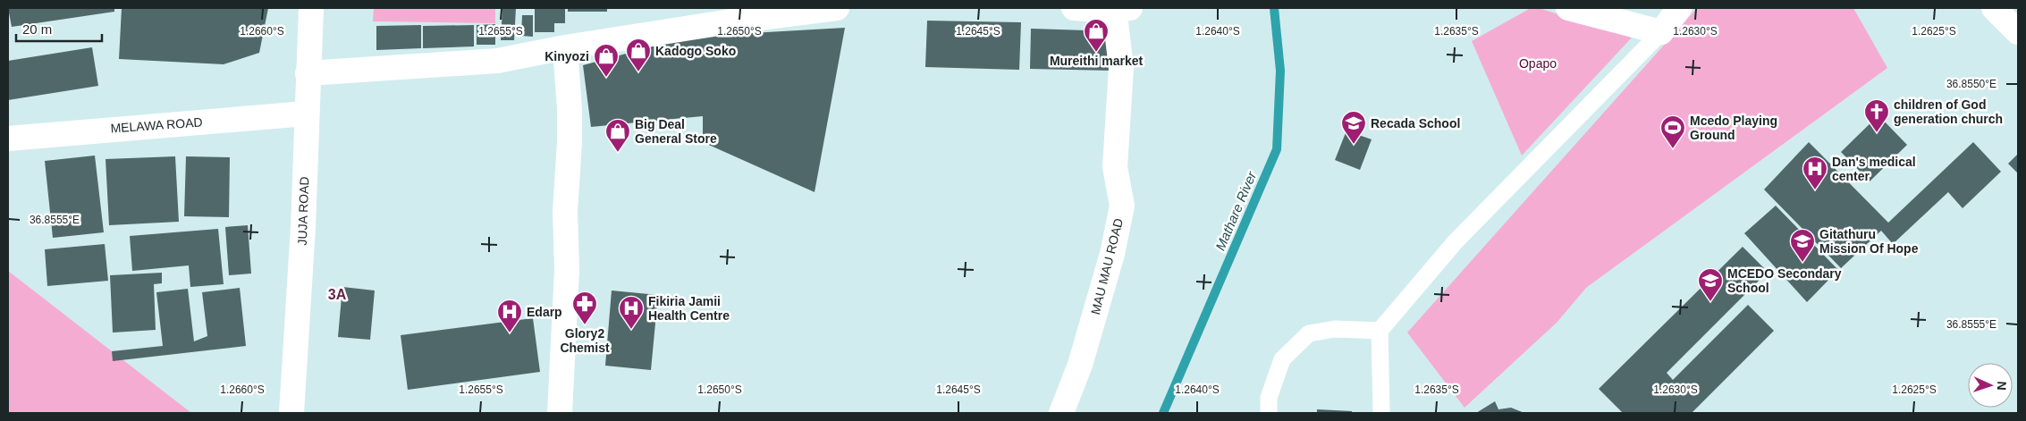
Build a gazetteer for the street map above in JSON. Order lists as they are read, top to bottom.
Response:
{
  "streets": {
    "street": ["MELAWA ROAD", "JUJA ROAD", "MAU MAU ROAD"]
  },
  "crossings": [
    ["MELAWA ROAD", "JUJA ROAD"]
  ],
  "districts": ["3A"],
  "water": ["Mathare River"],
  "parks": ["Opapo"],
  "places": {
    "shop": [
      "Mureithi market",
      "Kadogo Soko",
      "Kinyozi",
      "Big Deal General Store"
    ],
    "church": ["children of God generation church"],
    "school or university": ["Recada School", "Gitathuru Mission Of Hope", "MCEDO Secondary School"],
    "sports": ["Mcedo Playing Ground"],
    "hospital": ["Dan's medical center", "Fikiria Jamii Health Centre", "Edarp"],
    "pharmacy": ["Glory2 Chemist"]
  },
  "scale_bar": "20 m",
  "north": "right",
  "coordinates": [
    "1.2660°S",
    "1.2655°S",
    "1.2650°S",
    "1.2645°S",
    "1.2640°S",
    "1.2635°S",
    "1.2630°S",
    "1.2625°S",
    "36.8550°E",
    "36.8555°E"
  ]
}
